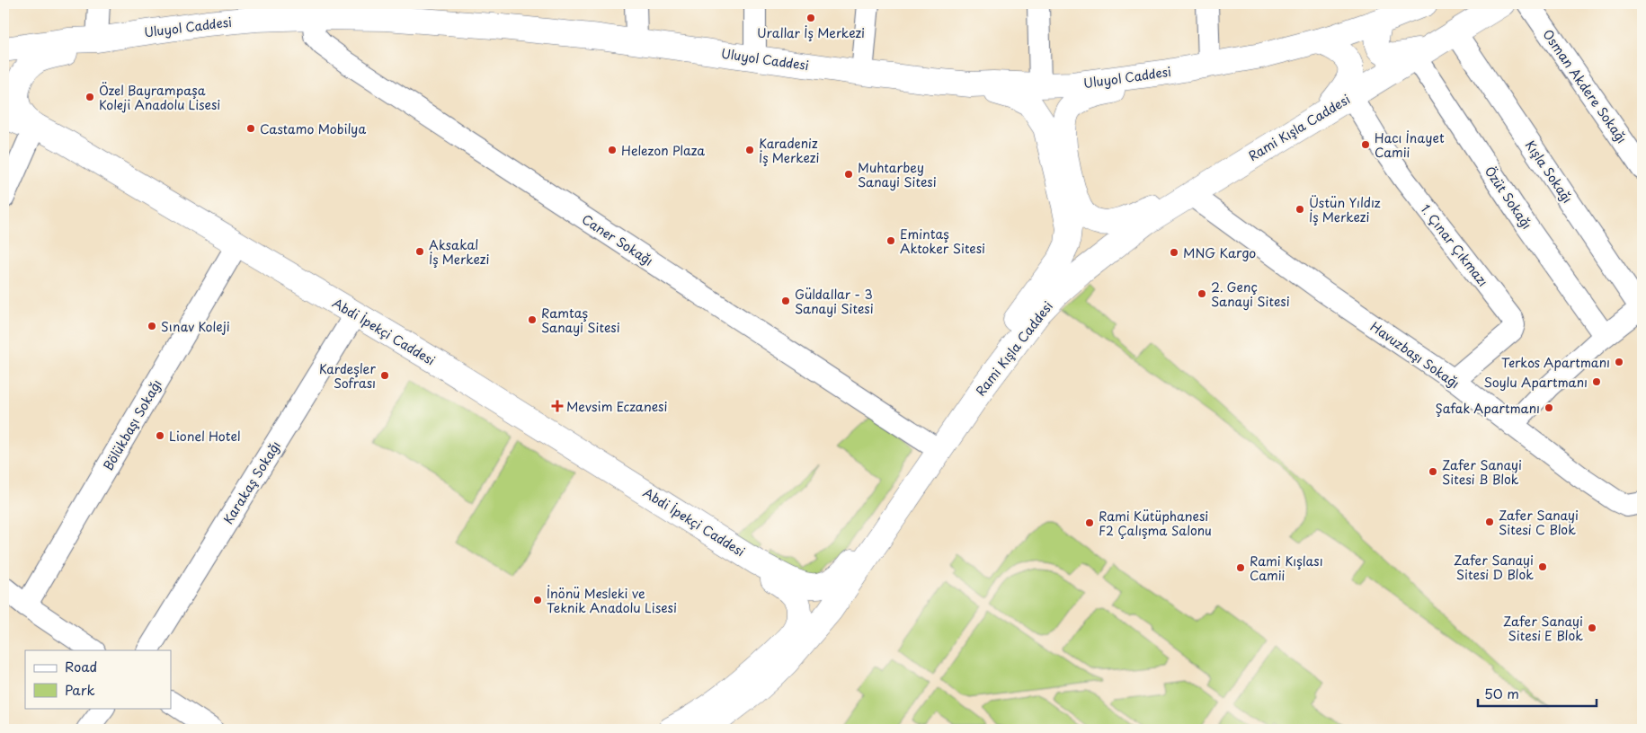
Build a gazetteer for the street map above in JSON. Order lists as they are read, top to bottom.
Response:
{
  "streets": {
    "main road": ["Uluyol Caddesi", "Rami Kışla Caddesi", "Abdi İpekçi Caddesi"],
    "street": [
      "Osman Akdere Sokağı",
      "Kışla Sokağı",
      "Özüt Sokağı",
      "Caner Sokağı",
      "1. Çınar Çıkmazı",
      "Havuzbaşı Sokağı",
      "Bölükbaşı Sokağı",
      "Karakaş Sokağı"
    ]
  },
  "crossings": [
    ["Uluyol Caddesi", "Caner Sokağı"],
    ["Rami Kışla Caddesi", "Kışla Sokağı"],
    ["Rami Kışla Caddesi", "Özüt Sokağı"],
    ["Rami Kışla Caddesi", "Caner Sokağı"],
    ["Rami Kışla Caddesi", "1. Çınar Çıkmazı"],
    ["Rami Kışla Caddesi", "Havuzbaşı Sokağı"],
    ["1. Çınar Çıkmazı", "Havuzbaşı Sokağı"],
    ["Abdi İpekçi Caddesi", "Bölükbaşı Sokağı"],
    ["Abdi İpekçi Caddesi", "Karakaş Sokağı"]
  ],
  "places": {
    "other": [
      "Urallar İş Merkezi",
      "Özel Bayrampaşa Koleji Anadolu Lisesi",
      "Castamo Mobilya",
      "Hacı İnayet Camii",
      "Helezon Plaza",
      "Karadeniz İş Merkezi",
      "Muhtarbey Sanayi Sitesi",
      "Üstün Yıldız İş Merkezi",
      "Emintaş Aktoker Sitesi",
      "Aksakal İş Merkezi",
      "MNG Kargo",
      "2. Genç Sanayi Sitesi",
      "Güldallar - 3 Sanayi Sitesi",
      "Ramtaş Sanayi Sitesi",
      "Sınav Koleji",
      "Terkos Apartmanı",
      "Kardeşler Sofrası",
      "Soylu Apartmanı",
      "Şafak Apartmanı",
      "Lionel Hotel",
      "Zafer Sanayi Sitesi B Blok",
      "Zafer Sanayi Sitesi C Blok",
      "Rami Kütüphanesi F2 Çalışma Salonu",
      "Zafer Sanayi Sitesi D Blok",
      "Rami Kışlası Camii",
      "İnönü Mesleki ve Teknik Anadolu Lisesi",
      "Zafer Sanayi Sitesi E Blok"
    ],
    "health": ["Mevsim Eczanesi"]
  },
  "legend": ["Road", "Park"],
  "scale_bar": "50 m"
}
